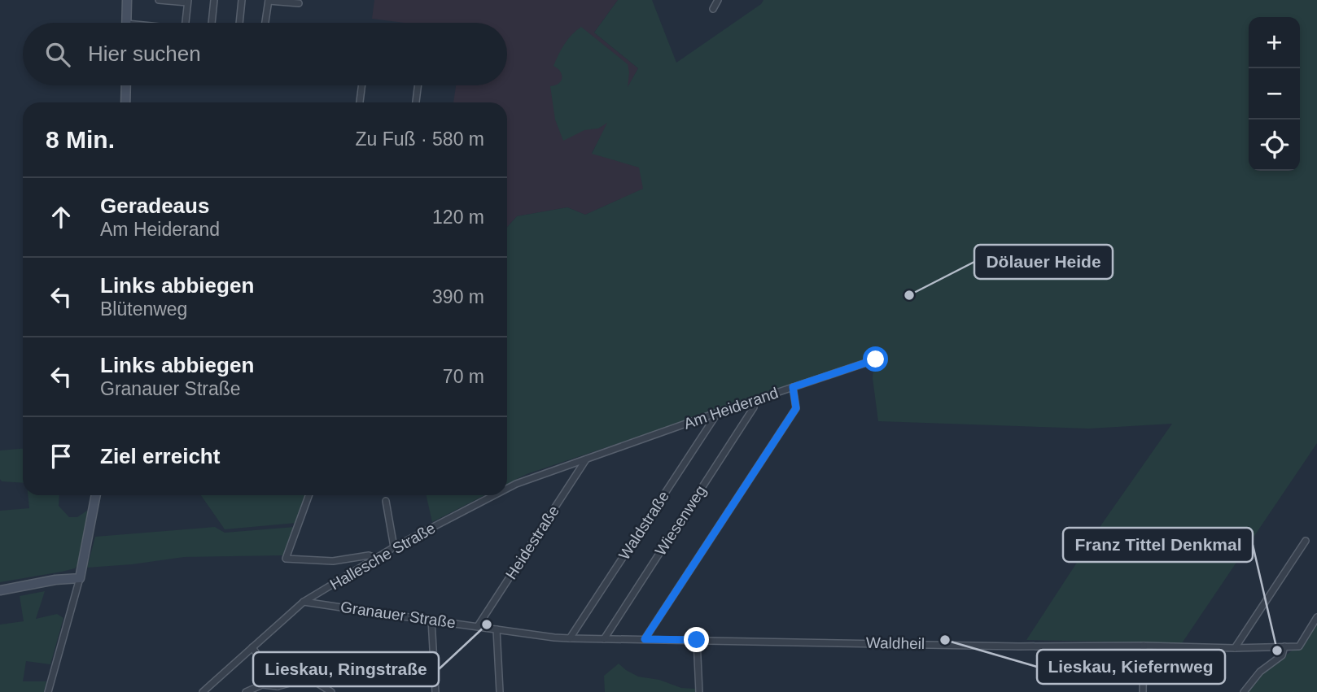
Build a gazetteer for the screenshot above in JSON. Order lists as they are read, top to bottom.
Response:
{
  "streets": {
    "street": [
      "Am Heiderand",
      "Wiesenweg",
      "Waldstraße",
      "Heidestraße",
      "Hallesche Straße",
      "Granauer Straße",
      "Waldheil"
    ]
  },
  "crossings": [
    ["Am Heiderand", "Wiesenweg"],
    ["Am Heiderand", "Waldstraße"],
    ["Am Heiderand", "Heidestraße"],
    ["Am Heiderand", "Hallesche Straße"],
    ["Wiesenweg", "Granauer Straße"],
    ["Waldstraße", "Granauer Straße"],
    ["Heidestraße", "Hallesche Straße"],
    ["Heidestraße", "Granauer Straße"],
    ["Hallesche Straße", "Granauer Straße"],
    ["Granauer Straße", "Waldheil"]
  ],
  "places": [
    "Dölauer Heide",
    "Lieskau, Ringstraße",
    "Lieskau, Kiefernweg",
    "Franz Tittel Denkmal"
  ],
  "page": {
    "map_buttons": ["+", "−"],
    "search": "Hier suchen",
    "heading": ["8 Min.", "Zu Fuß · 580 m"],
    "list": [
      ["Geradeaus", "Am Heiderand", "120 m"],
      ["Links abbiegen", "Blütenweg", "390 m"],
      ["Links abbiegen", "Granauer Straße", "70 m"],
      "Ziel erreicht"
    ]
  }
}
